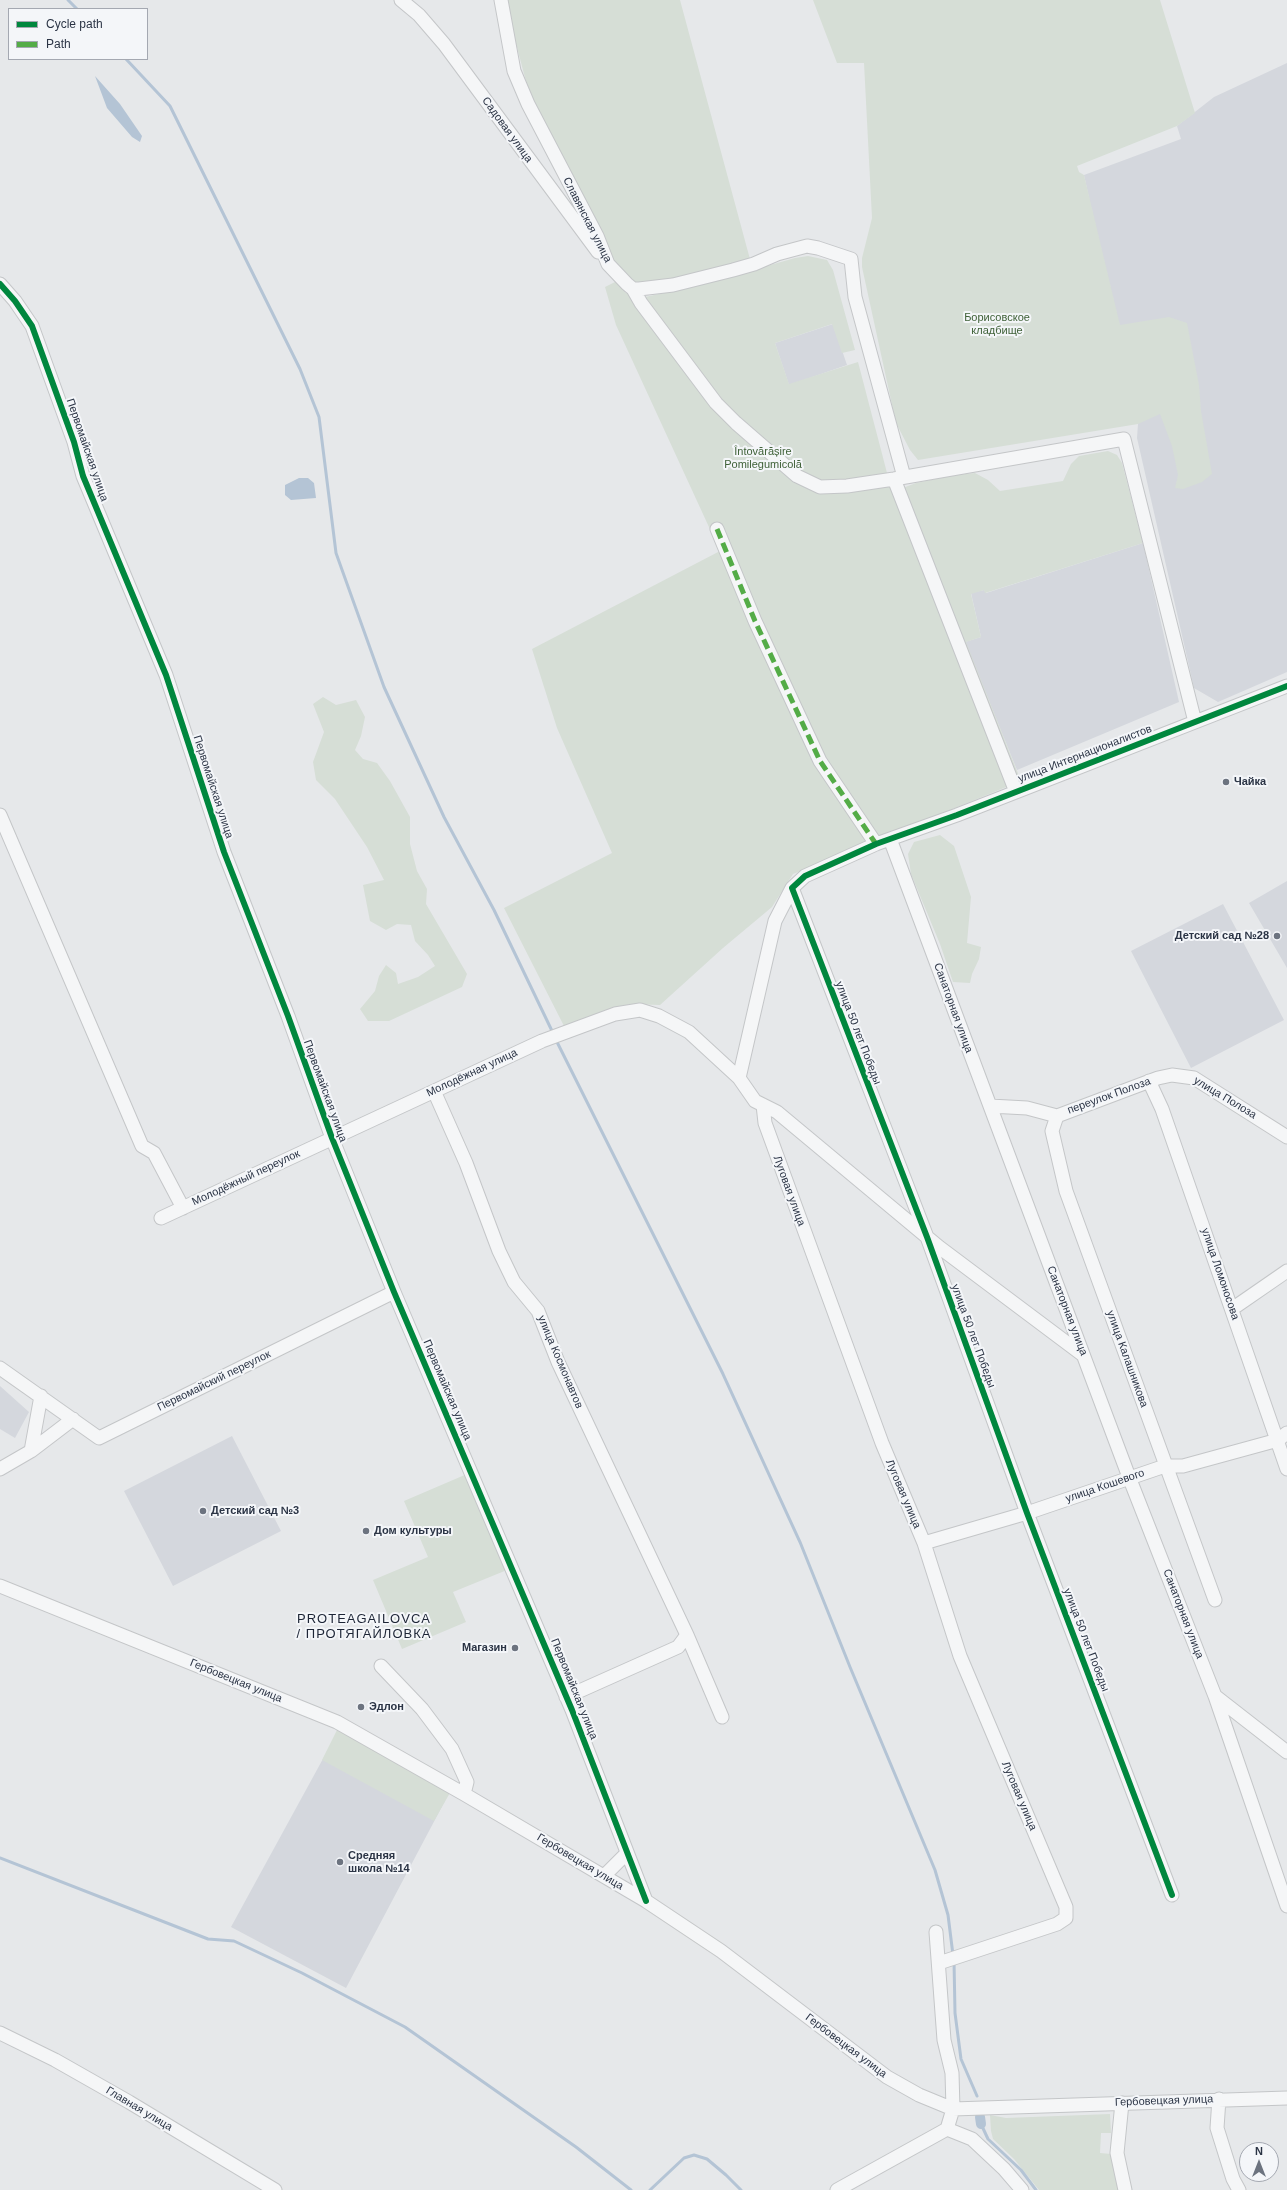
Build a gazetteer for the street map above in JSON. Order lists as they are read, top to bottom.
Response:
{
  "streets": {
    "street": [
      "Садовая улица",
      "Славянская улица",
      "Первомайская улица",
      "улица Интернационалистов",
      "Санаторная улица",
      "улица 50 лет Победы",
      "Молодёжная улица",
      "переулок Полоза",
      "улица Полоза",
      "Молодёжный переулок",
      "Луговая улица",
      "улица Ломоносова",
      "улица Калашникова",
      "улица Космонавтов",
      "Первомайский переулок",
      "улица Кошевого",
      "Гербовецкая улица",
      "Главная улица"
    ]
  },
  "crossings": [
    ["Садовая улица", "Славянская улица"],
    ["Славянская улица", "улица Интернационалистов"],
    ["Первомайская улица", "Молодёжная улица"],
    ["Первомайская улица", "Молодёжный переулок"],
    ["Первомайская улица", "Первомайский переулок"],
    ["Первомайская улица", "Гербовецкая улица"],
    ["улица Интернационалистов", "Санаторная улица"],
    ["Санаторная улица", "Молодёжная улица"],
    ["Санаторная улица", "переулок Полоза"],
    ["Санаторная улица", "улица Кошевого"],
    ["улица 50 лет Победы", "Молодёжная улица"],
    ["улица 50 лет Победы", "улица Кошевого"],
    ["Молодёжная улица", "Молодёжный переулок"],
    ["Молодёжная улица", "Луговая улица"],
    ["Молодёжная улица", "улица Космонавтов"],
    ["переулок Полоза", "улица Полоза"],
    ["переулок Полоза", "улица Ломоносова"],
    ["переулок Полоза", "улица Калашникова"],
    ["улица Полоза", "улица Ломоносова"],
    ["Луговая улица", "улица Кошевого"],
    ["улица Ломоносова", "улица Кошевого"],
    ["улица Калашникова", "улица Кошевого"]
  ],
  "districts": ["PROTEAGAILOVCA / ПРОТЯГАЙЛОВКА"],
  "parks": ["Борисовское кладбище", "Întovărășire Pomilegumicolă"],
  "places": [
    "Чайка",
    "Детский сад №28",
    "Детский сад №3",
    "Дом культуры",
    "Магазин",
    "Эдлон",
    "Средняя школа №14"
  ],
  "legend": ["Cycle path", "Path"],
  "north": "top"
}
